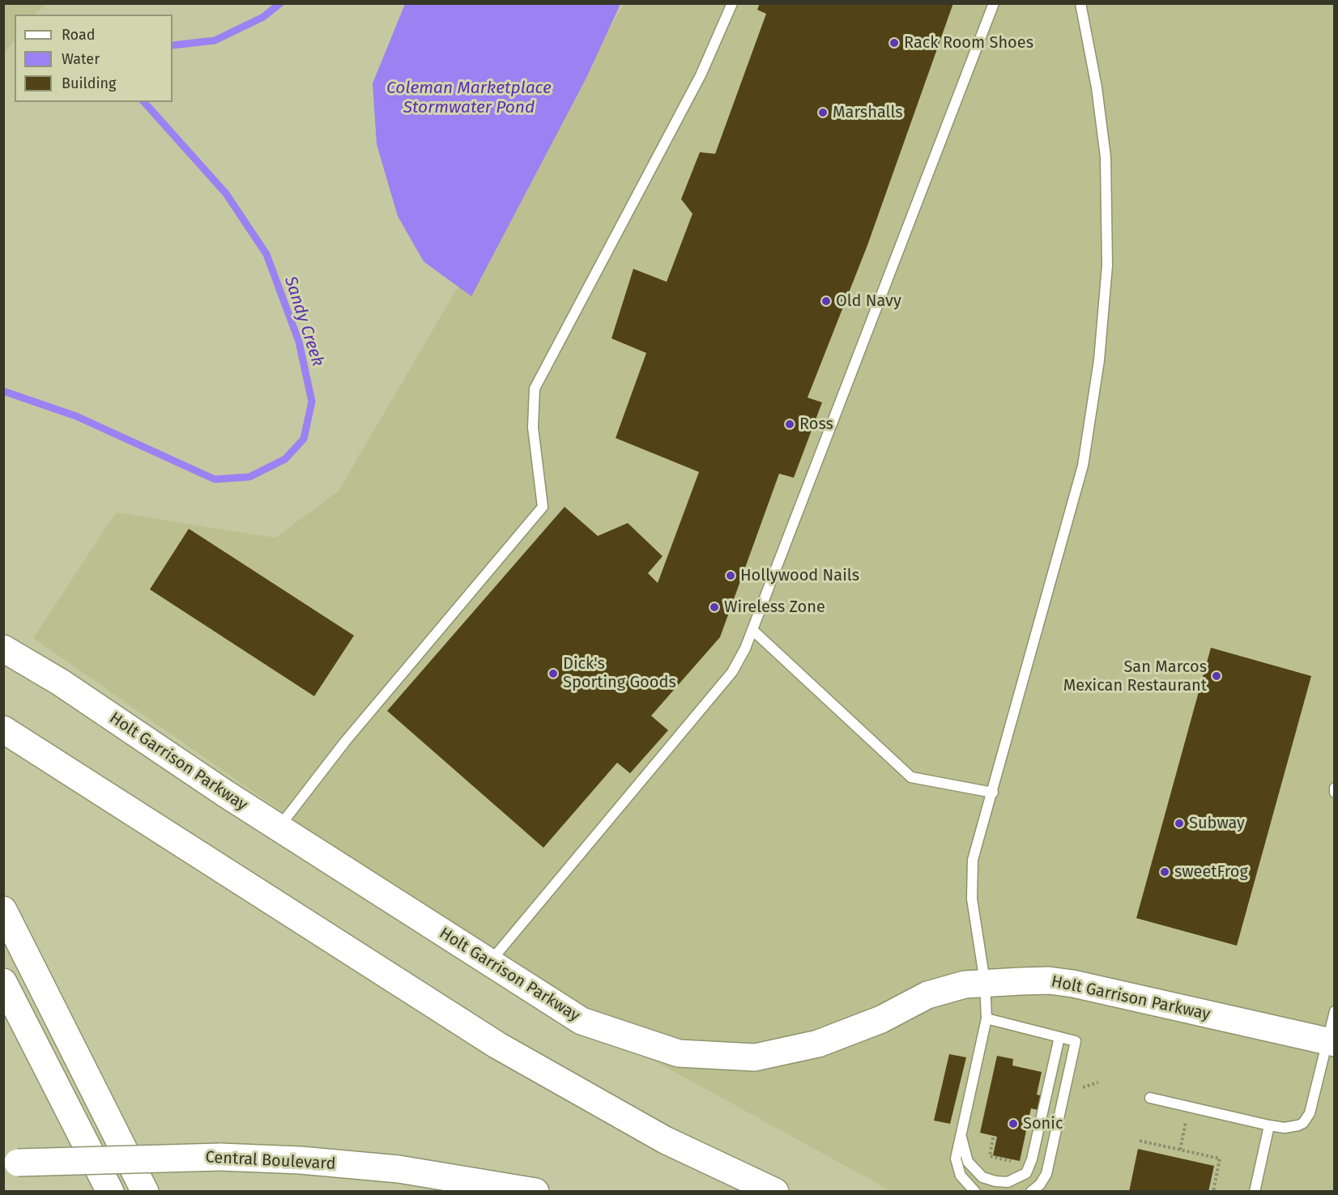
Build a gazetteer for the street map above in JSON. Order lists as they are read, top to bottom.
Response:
{
  "streets": {
    "main road": ["Holt Garrison Parkway", "Central Boulevard"]
  },
  "water": ["Coleman Marketplace Stormwater Pond", "Sandy Creek"],
  "places": [
    "Rack Room Shoes",
    "Marshalls",
    "Old Navy",
    "Ross",
    "Hollywood Nails",
    "Wireless Zone",
    "Dick's Sporting Goods",
    "San Marcos Mexican Restaurant",
    "Subway",
    "sweetFrog",
    "Sonic"
  ],
  "legend": ["Road", "Water", "Building"]
}
